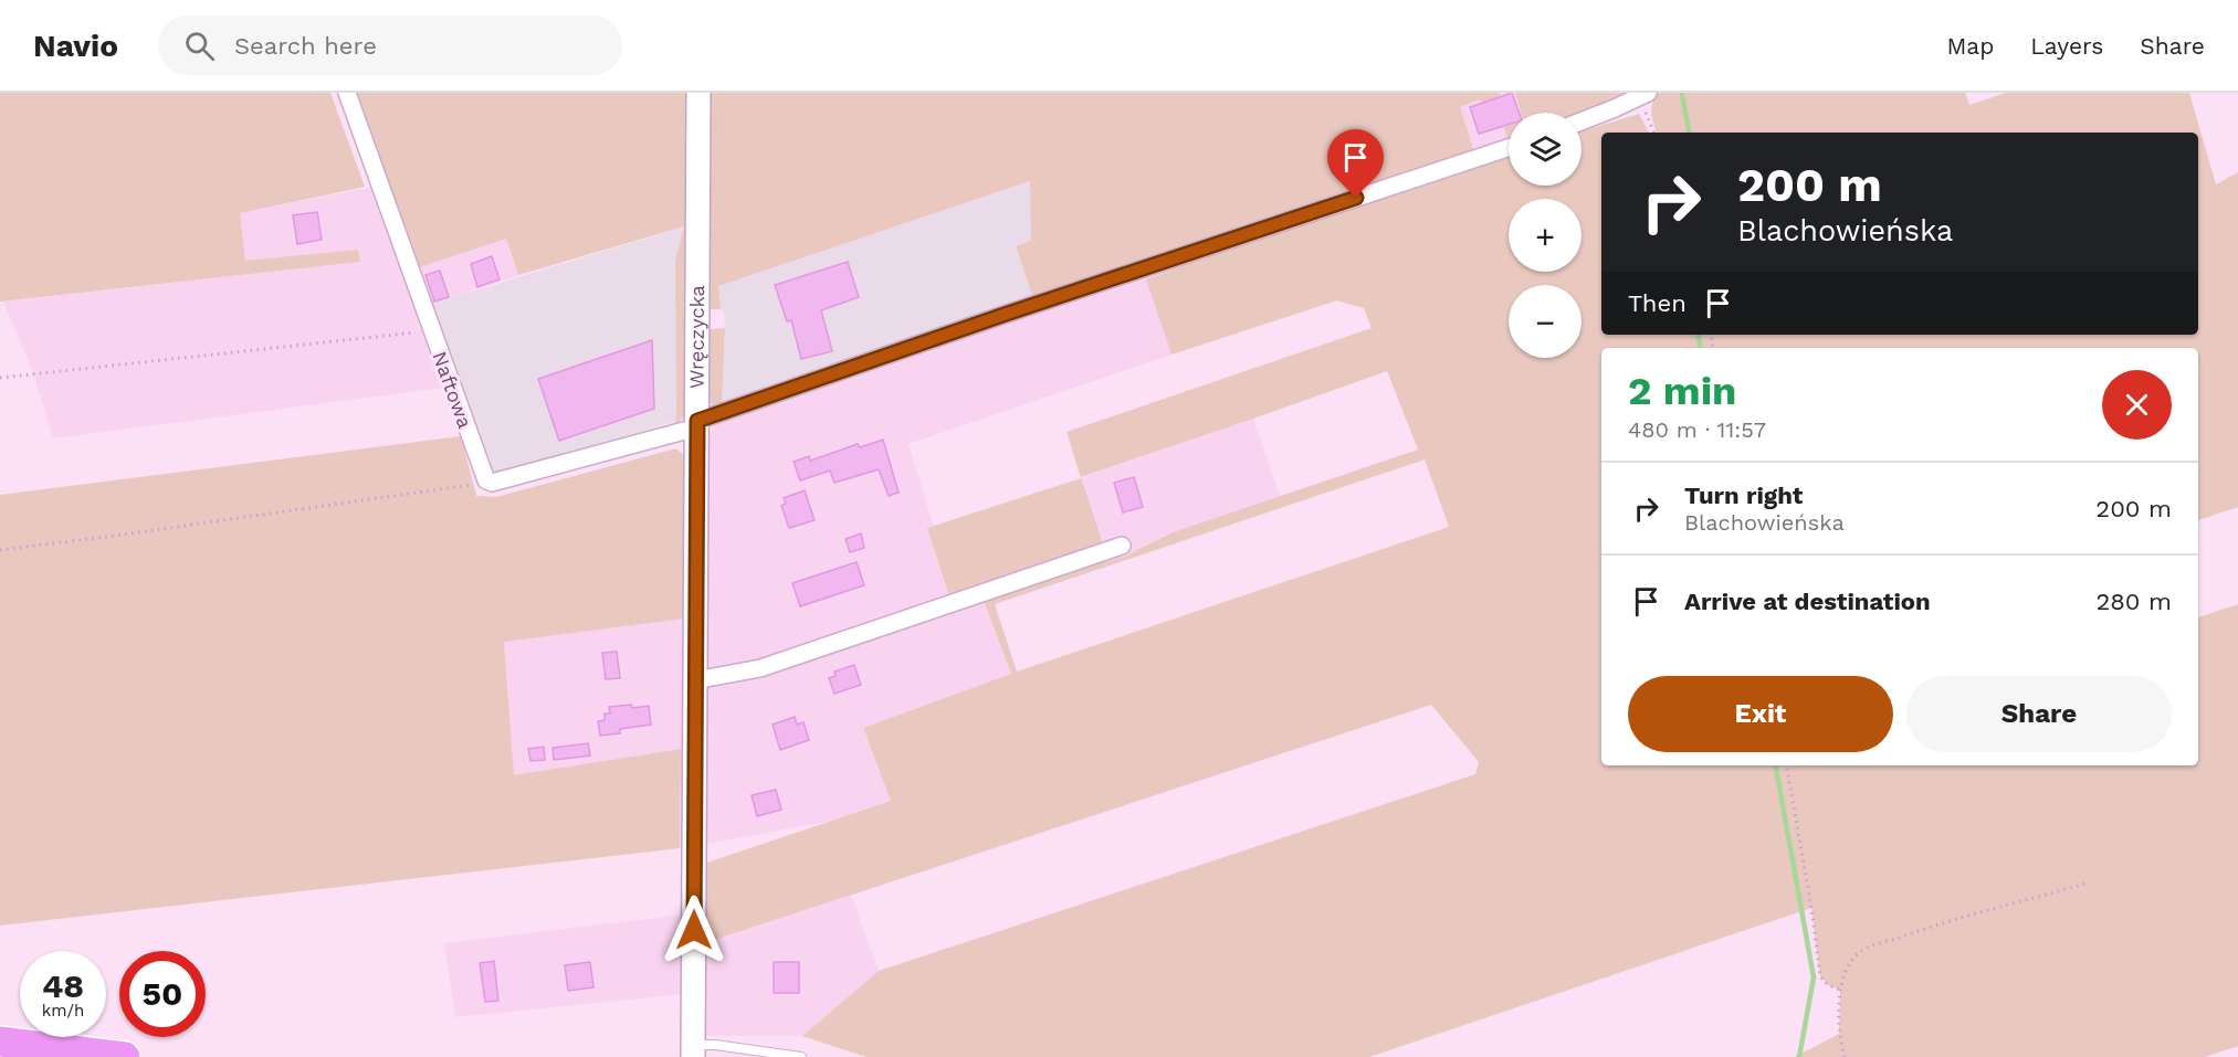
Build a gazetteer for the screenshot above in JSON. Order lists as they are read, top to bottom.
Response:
{
  "streets": {
    "main road": ["Wręczycka"],
    "street": ["Naftowa"]
  },
  "page": {
    "header": "Navio",
    "search": "Search here",
    "nav": ["Map", "Layers", "Share"],
    "map_buttons": ["+", "−"],
    "turn": ["200 m", "Blachowieńska"],
    "then": "Then",
    "heading": ["2 min", "480 m · 11:57"],
    "list": [
      {
        "name": "Turn right",
        "note": "Blachowieńska",
        "value": "200 m"
      },
      {
        "name": "Arrive at destination",
        "value": "280 m"
      }
    ],
    "buttons": ["Exit", "Share"],
    "speed": "48 km/h",
    "limit": "50"
  }
}
